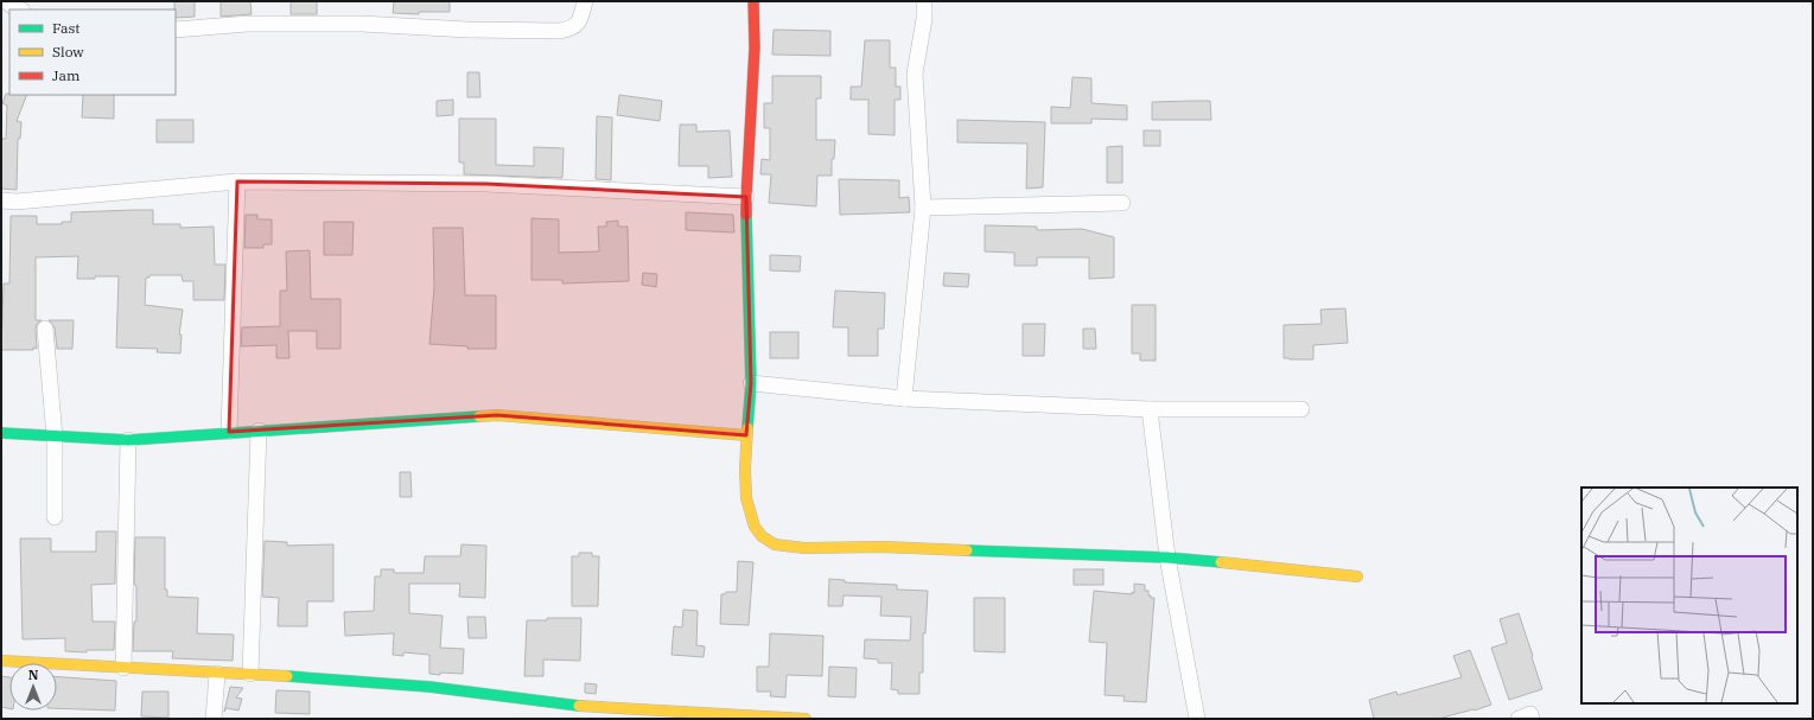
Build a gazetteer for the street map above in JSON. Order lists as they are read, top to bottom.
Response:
{
  "legend": ["Fast", "Slow", "Jam"],
  "north": "top"
}
